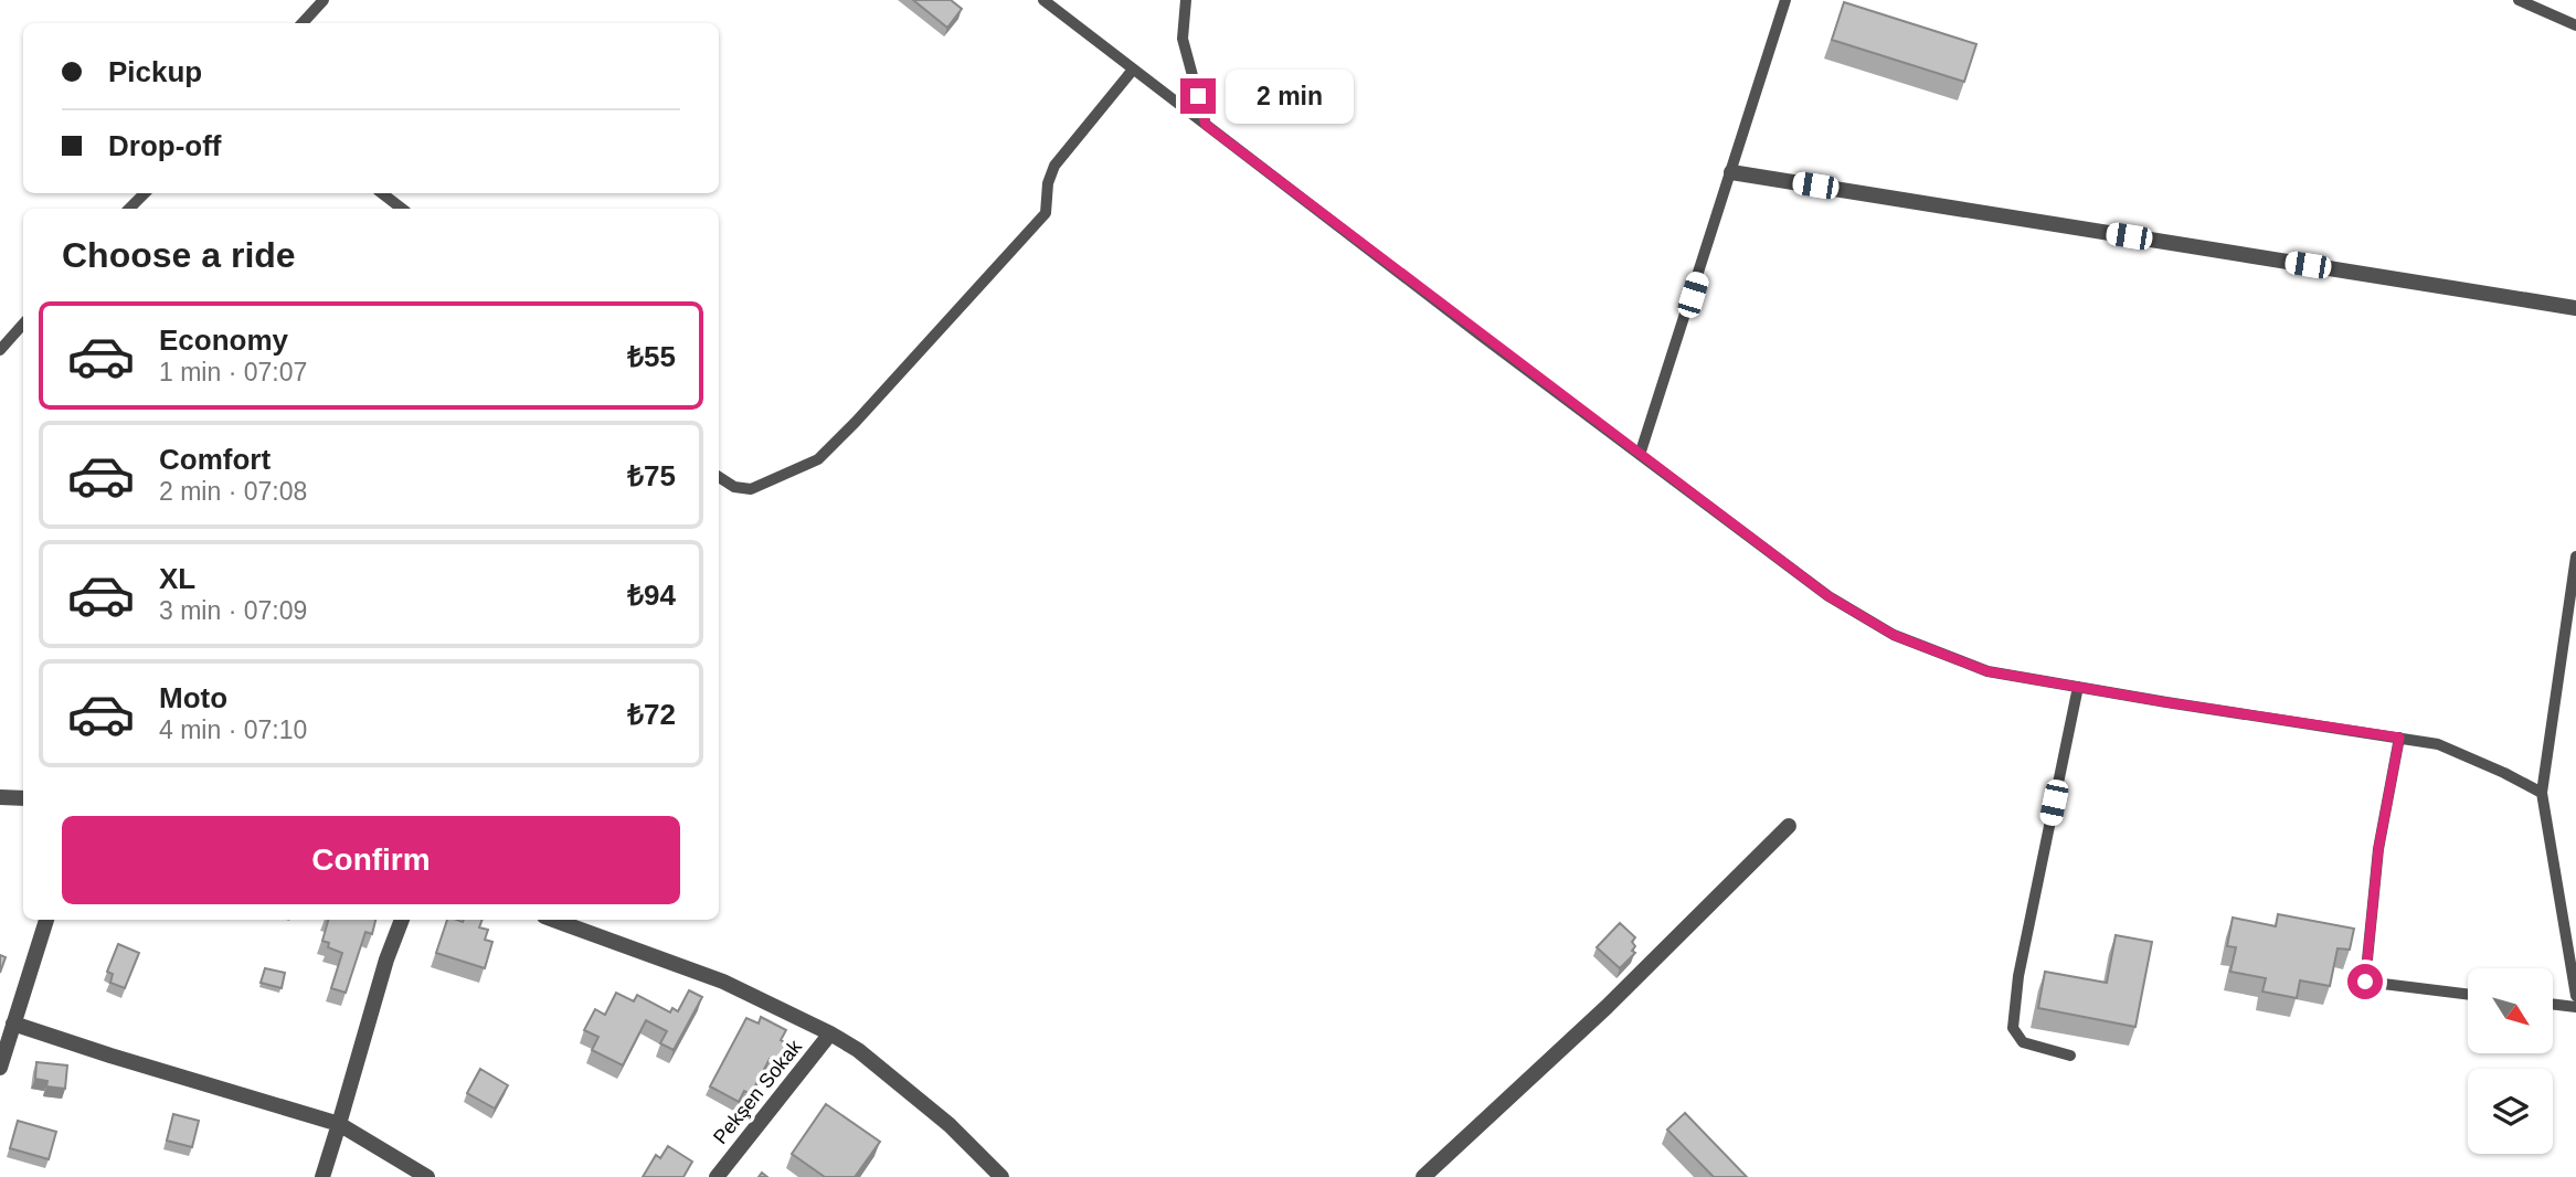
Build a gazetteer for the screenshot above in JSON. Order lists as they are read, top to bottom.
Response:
{
  "streets": {
    "street": ["Pekşen Sokak"]
  },
  "north": "bottom right",
  "page": {
    "banner": ["Pickup", "Drop-off"],
    "bubble": "2 min",
    "heading": "Choose a ride",
    "list": [
      {
        "name": "Economy",
        "note": "1 min · 07:07",
        "value": "₺55"
      },
      {
        "name": "Comfort",
        "note": "2 min · 07:08",
        "value": "₺75"
      },
      {
        "name": "XL",
        "note": "3 min · 07:09",
        "value": "₺94"
      },
      {
        "name": "Moto",
        "note": "4 min · 07:10",
        "value": "₺72"
      }
    ],
    "buttons": "Confirm"
  }
}
